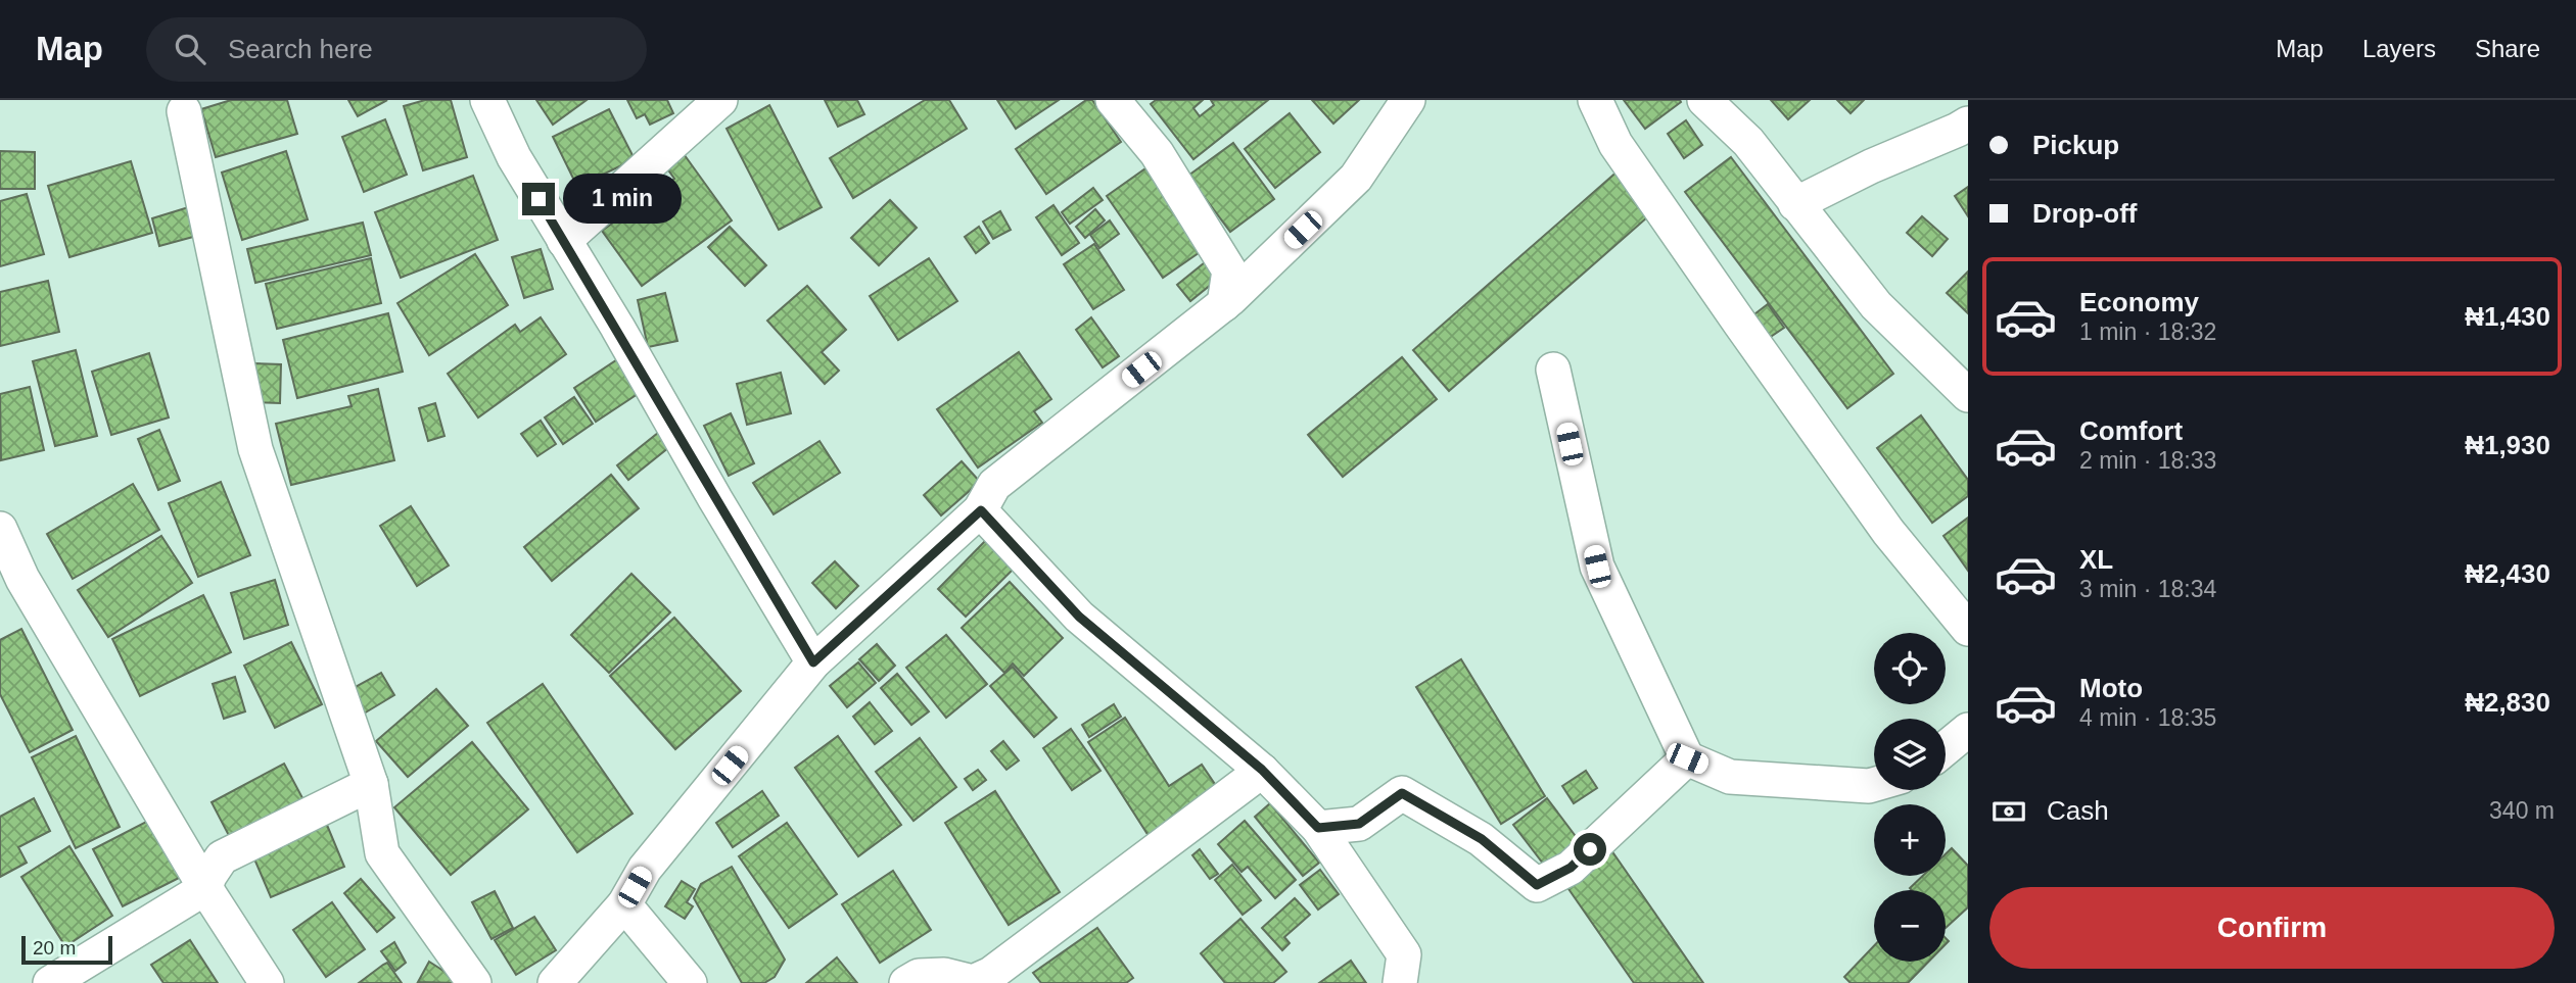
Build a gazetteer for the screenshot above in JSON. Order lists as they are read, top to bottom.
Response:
{
  "scale_bar": "20 m",
  "page": {
    "header": "Map",
    "search": "Search here",
    "nav": ["Map", "Layers", "Share"],
    "banner": ["Pickup", "Drop-off"],
    "bubble": "1 min",
    "list": [
      {
        "name": "Economy",
        "note": "1 min · 18:32",
        "value": "₦1,430"
      },
      {
        "name": "Comfort",
        "note": "2 min · 18:33",
        "value": "₦1,930"
      },
      {
        "name": "XL",
        "note": "3 min · 18:34",
        "value": "₦2,430"
      },
      {
        "name": "Moto",
        "note": "4 min · 18:35",
        "value": "₦2,830"
      }
    ],
    "map_buttons": ["+", "−"],
    "pay": ["Cash", "340 m"],
    "buttons": "Confirm",
    "scale": "20 m"
  }
}
